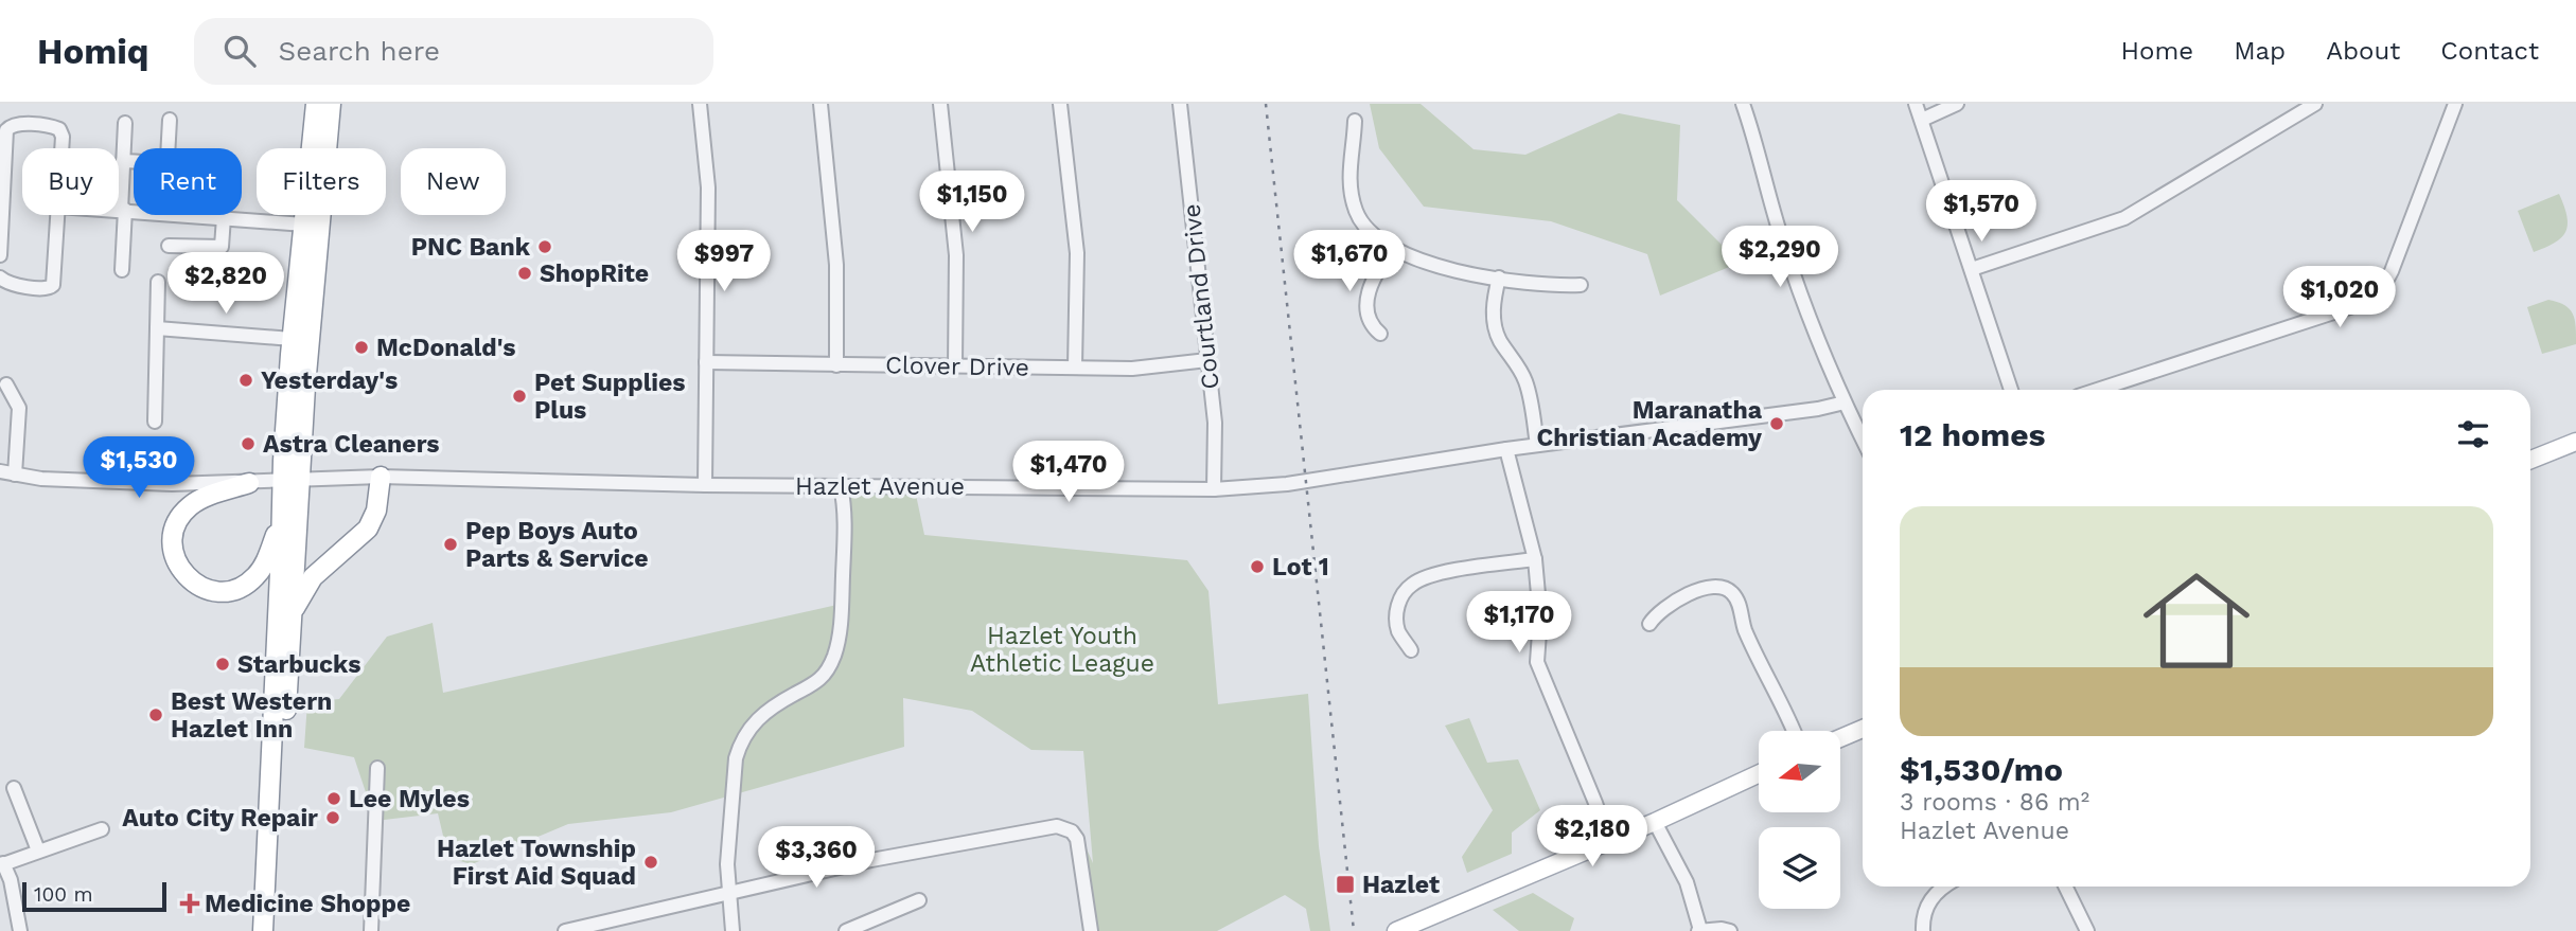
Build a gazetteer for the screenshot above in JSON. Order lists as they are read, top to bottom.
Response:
{
  "streets": {
    "street": ["Courtland Drive", "Clover Drive", "Hazlet Avenue"]
  },
  "crossings": [
    ["Courtland Drive", "Clover Drive"],
    ["Courtland Drive", "Hazlet Avenue"]
  ],
  "parks": ["Hazlet Youth Athletic League"],
  "places": {
    "other": [
      "PNC Bank",
      "ShopRite",
      "McDonald's",
      "Yesterday's",
      "Pet Supplies Plus",
      "Maranatha Christian Academy",
      "Astra Cleaners",
      "Pep Boys Auto Parts & Service",
      "Lot 1",
      "Starbucks",
      "Best Western Hazlet Inn",
      "Lee Myles",
      "Auto City Repair",
      "Hazlet Township First Aid Squad"
    ],
    "transit": ["Hazlet"],
    "health": ["Medicine Shoppe"]
  },
  "scale_bar": "100 m",
  "north": "left",
  "page": {
    "header": "Homiq",
    "search": "Search here",
    "nav": [
      "Home",
      "Map",
      "About",
      "Contact"
    ],
    "chip": [
      "Buy",
      "Rent",
      "Filters",
      "New"
    ],
    "price": [
      "$1,150",
      "$1,570",
      "$2,290",
      "$997",
      "$1,670",
      "$2,820",
      "$1,020",
      "$1,530",
      "$1,470",
      "$1,170",
      "$2,180",
      "$3,360"
    ],
    "heading": "12 homes",
    "list": [
      {
        "name": "$1,530/mo",
        "note": "3 rooms · 86 m² · Hazlet Avenue"
      }
    ],
    "scale": "100 m"
  }
}
